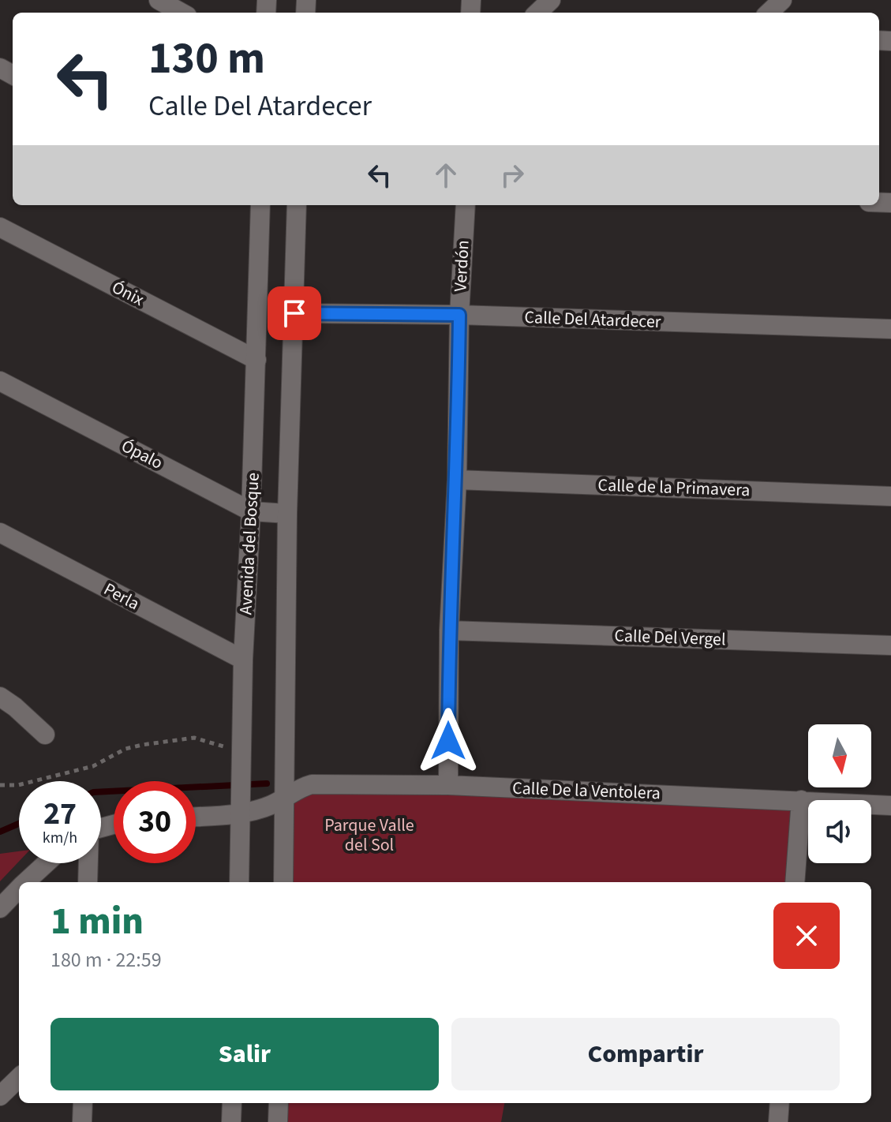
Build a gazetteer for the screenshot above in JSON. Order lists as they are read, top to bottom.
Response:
{
  "streets": {
    "street": [
      "Verdón",
      "Ónix",
      "Calle Del Atardecer",
      "Ópalo",
      "Calle de la Primavera",
      "Avenida del Bosque",
      "Perla",
      "Calle Del Vergel",
      "Calle De la Ventolera"
    ]
  },
  "crossings": [
    ["Verdón", "Calle Del Atardecer"],
    ["Verdón", "Calle de la Primavera"],
    ["Verdón", "Calle Del Vergel"],
    ["Verdón", "Calle De la Ventolera"],
    ["Ónix", "Avenida del Bosque"],
    ["Calle Del Atardecer", "Avenida del Bosque"],
    ["Ópalo", "Avenida del Bosque"],
    ["Avenida del Bosque", "Perla"],
    ["Avenida del Bosque", "Calle De la Ventolera"]
  ],
  "parks": ["Parque Valle del Sol"],
  "north": "bottom",
  "page": {
    "turn": ["130 m", "Calle Del Atardecer"],
    "speed": "27 km/h",
    "limit": "30",
    "heading": ["1 min", "180 m · 22:59"],
    "buttons": ["Salir", "Compartir"]
  }
}
